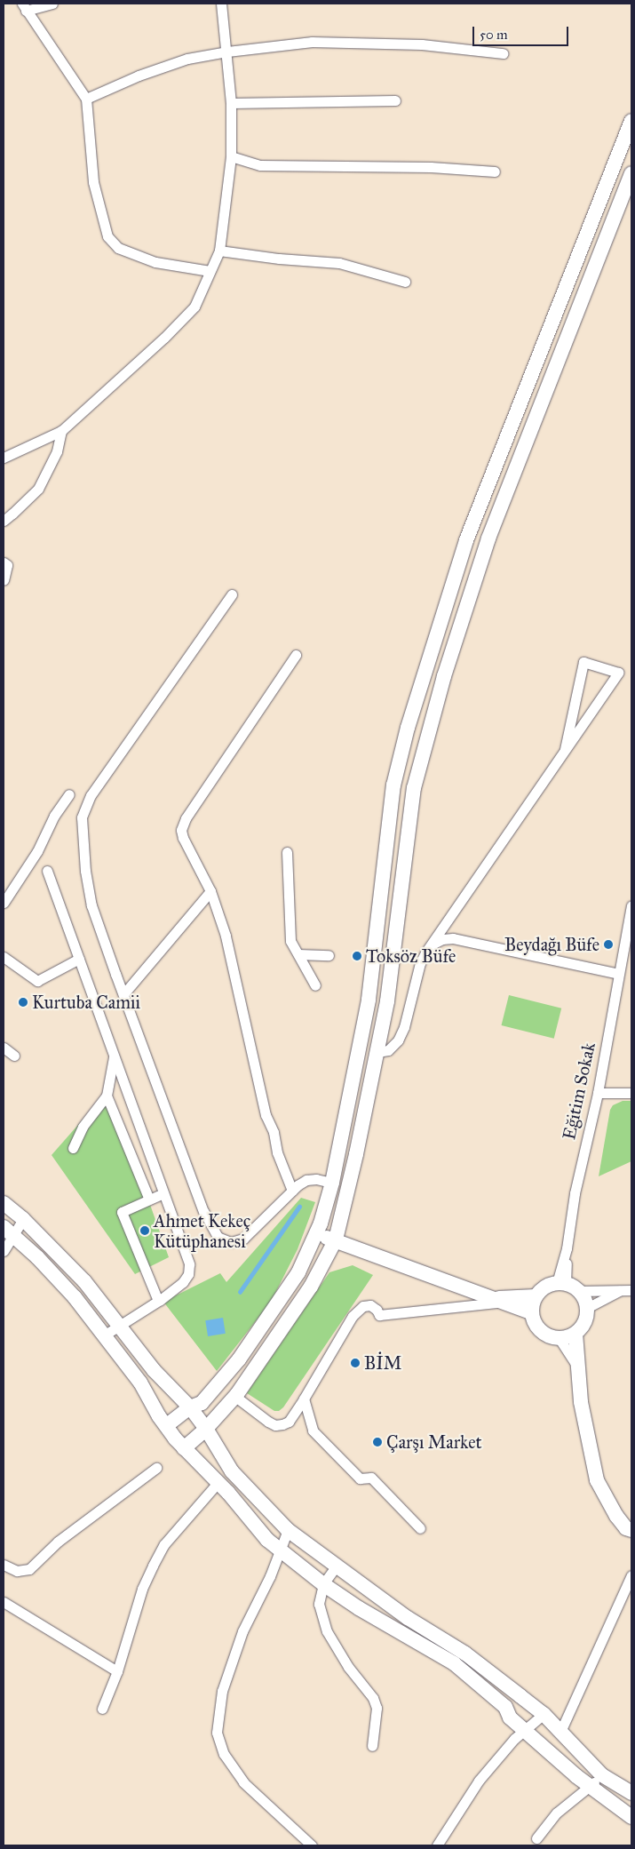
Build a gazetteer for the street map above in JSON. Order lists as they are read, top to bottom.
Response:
{
  "streets": {
    "street": ["Eğitim Sokak"]
  },
  "places": [
    "Beydağı Büfe",
    "Toksöz Büfe",
    "Kurtuba Camii",
    "Ahmet Kekeç Kütüphanesi",
    "BİM",
    "Çarşı Market"
  ],
  "scale_bar": "50 m"
}
